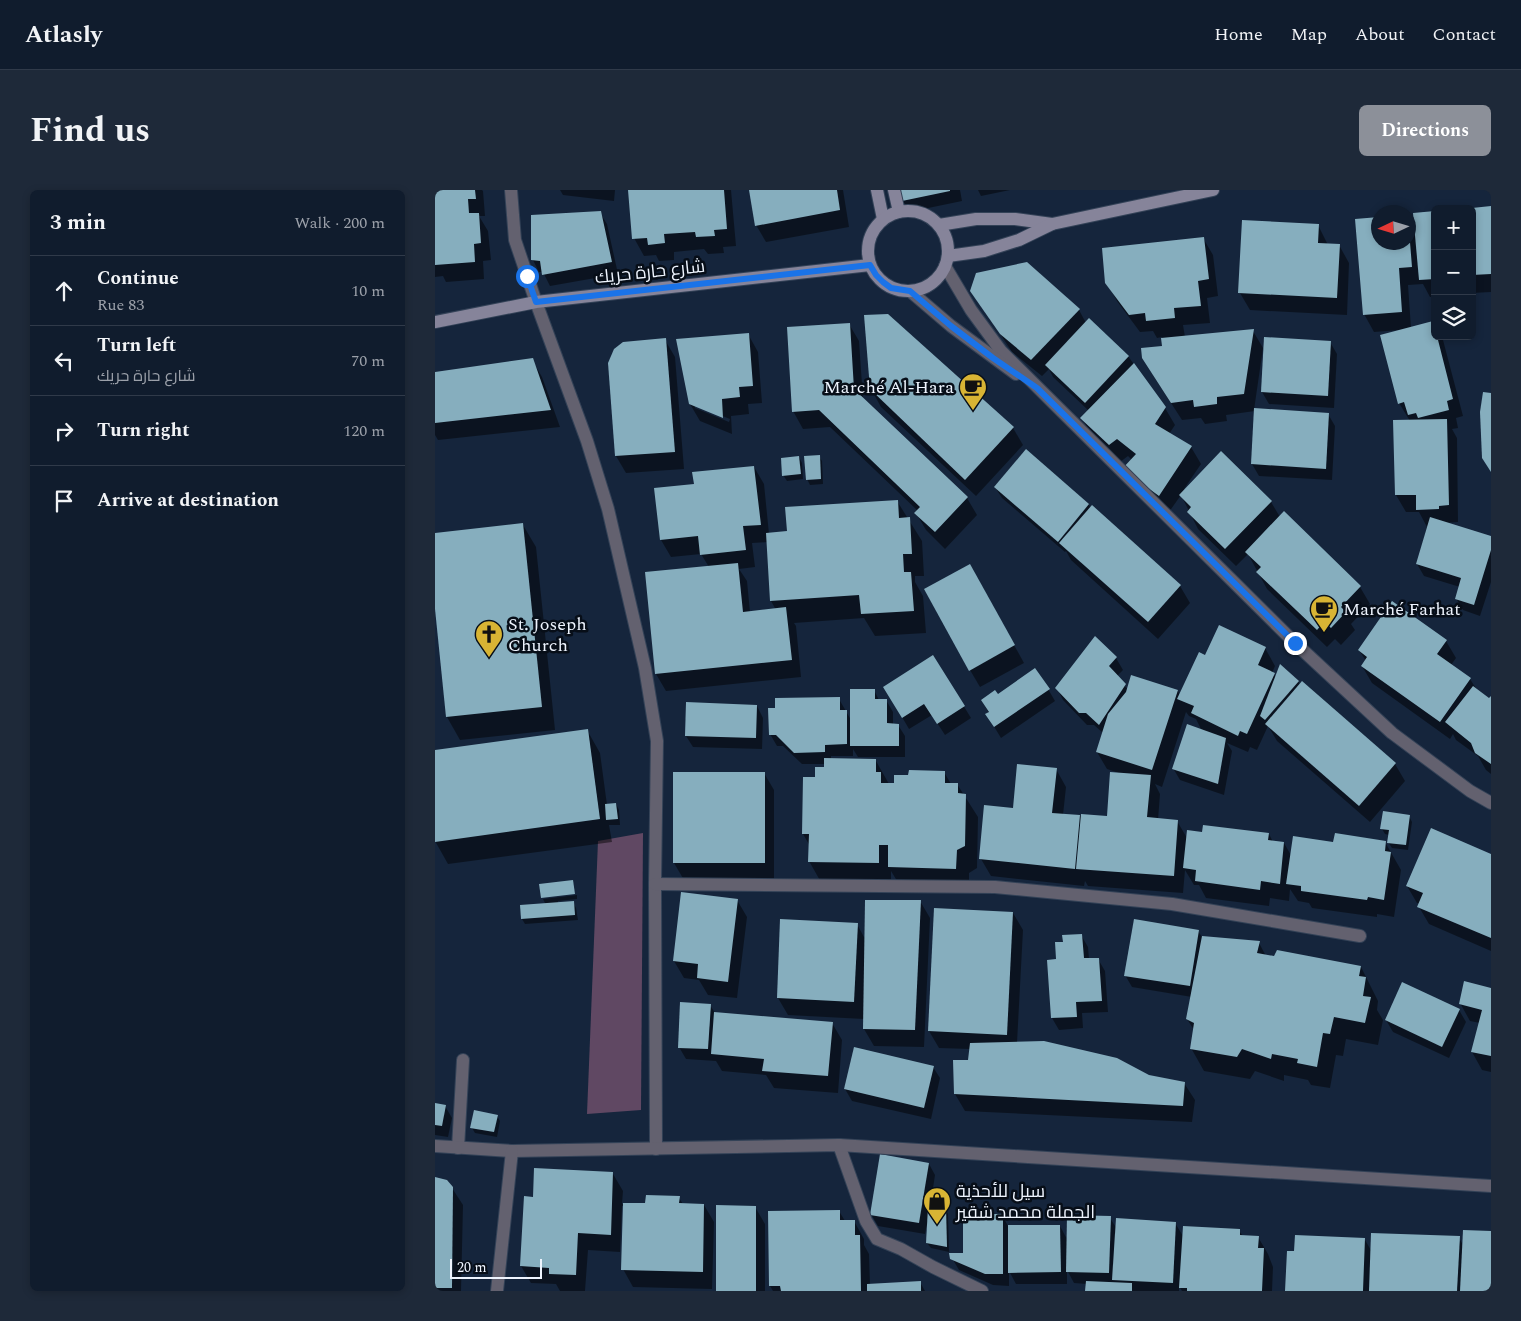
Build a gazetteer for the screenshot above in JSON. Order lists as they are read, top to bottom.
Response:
{
  "streets": {
    "street": ["شارع حارة حريك"]
  },
  "places": {
    "cafe": ["Marché Al-Hara", "Marché Farhat"],
    "church": ["St. Joseph Church"],
    "shop": ["سيل للأحذية الجملة محمد شقير"]
  },
  "scale_bar": "20 m",
  "north": "left",
  "page": {
    "header": "Atlasly",
    "nav": [
      "Home",
      "Map",
      "About",
      "Contact"
    ],
    "title": "Find us",
    "buttons": "Directions",
    "heading": ["3 min", "Walk · 200 m"],
    "map_buttons": ["+", "−"],
    "list": [
      ["Continue", "Rue 83", "10 m"],
      ["Turn left", "شارع حارة حريك", "70 m"],
      ["Turn right", "120 m"],
      "Arrive at destination"
    ],
    "scale": "20 m"
  }
}
